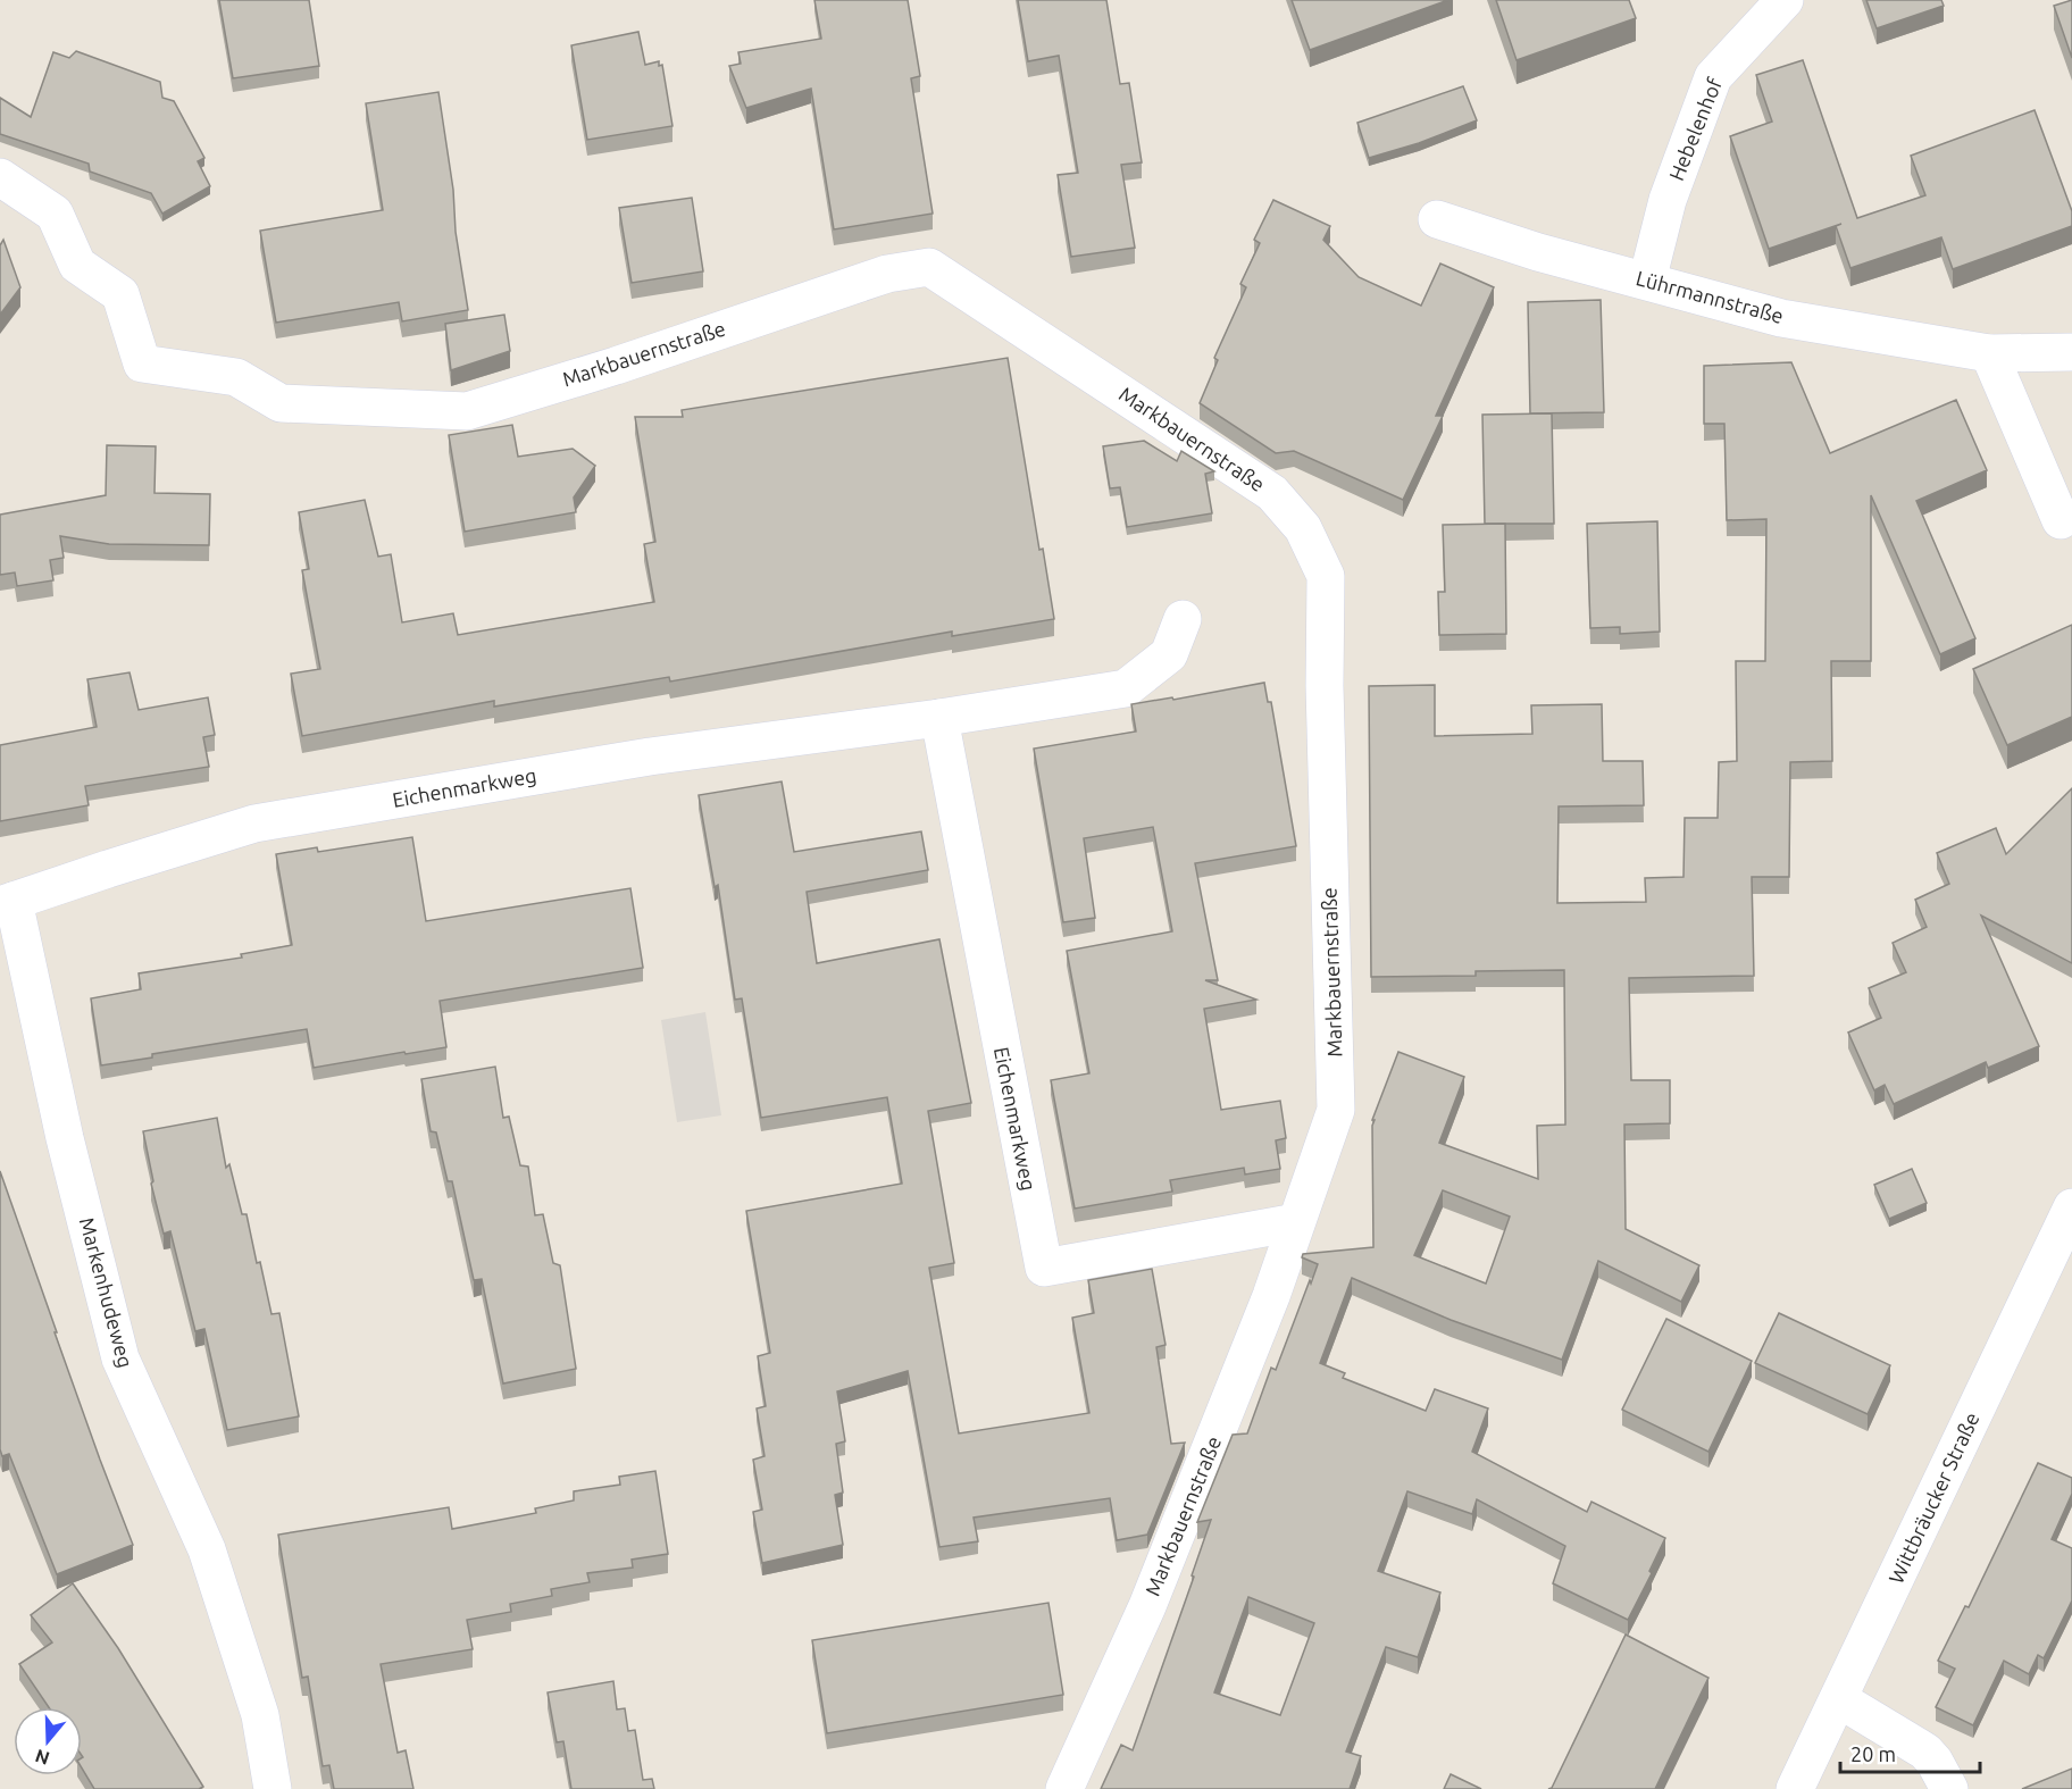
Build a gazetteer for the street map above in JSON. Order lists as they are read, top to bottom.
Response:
{
  "streets": {
    "street": [
      "Hebelenhof",
      "Lührmannstraße",
      "Markbauernstraße",
      "Eichenmarkweg",
      "Markenhudeweg",
      "Wittbräucker Straße"
    ]
  },
  "crossings": [
    ["Hebelenhof", "Lührmannstraße"],
    ["Markbauernstraße", "Eichenmarkweg"],
    ["Eichenmarkweg", "Markenhudeweg"]
  ],
  "scale_bar": "20 m",
  "north": "bottom"
}
